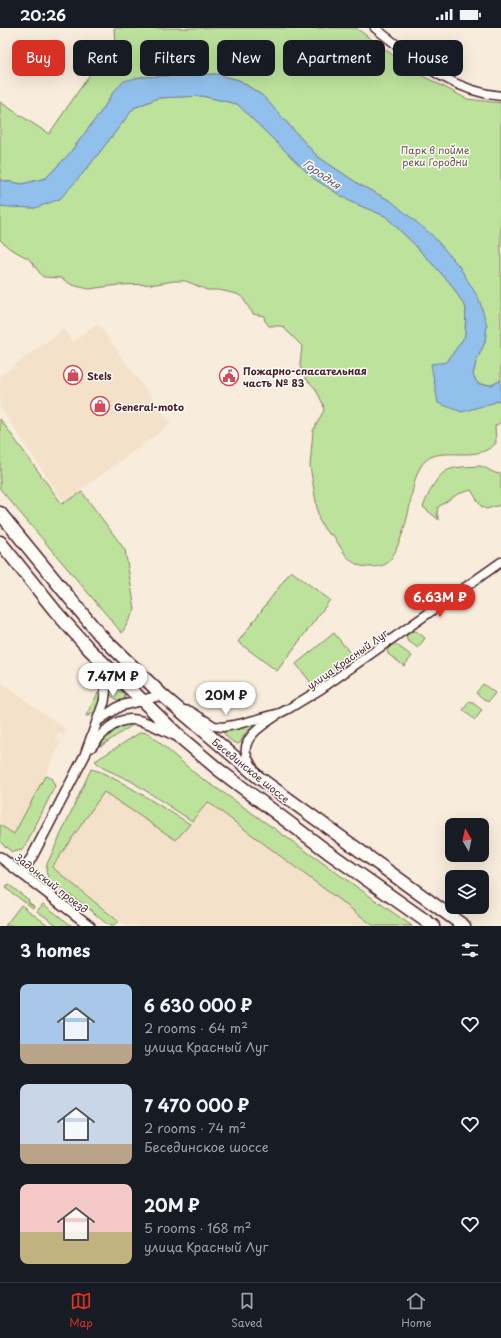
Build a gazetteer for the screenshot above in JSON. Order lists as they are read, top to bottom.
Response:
{
  "streets": {
    "main road": ["Бесединское шоссе"],
    "street": ["улица Красный Луг", "Задонский проезд"]
  },
  "crossings": [
    ["улица Красный Луг", "Бесединское шоссе"]
  ],
  "water": ["Городня"],
  "parks": ["Парк в пойме реки Городни"],
  "places": {
    "shop": ["Stels", "General-moto"],
    "public building": ["Пожарно-спасательная часть № 83"]
  },
  "north": "top",
  "page": {
    "status": "20:26",
    "chip": [
      "Buy",
      "Rent",
      "Filters",
      "New",
      "Apartment",
      "House"
    ],
    "price": ["6.63M ₽", "7.47M ₽", "20M ₽"],
    "heading": "3 homes",
    "list": [
      {
        "name": "6 630 000 ₽",
        "note": "2 rooms · 64 m² · улица Красный Луг"
      },
      {
        "name": "7 470 000 ₽",
        "note": "2 rooms · 74 m² · Бесединское шоссе"
      },
      {
        "name": "20M ₽",
        "note": "5 rooms · 168 m² · улица Красный Луг"
      }
    ],
    "tabs": ["Map", "Saved", "Home"]
  }
}
